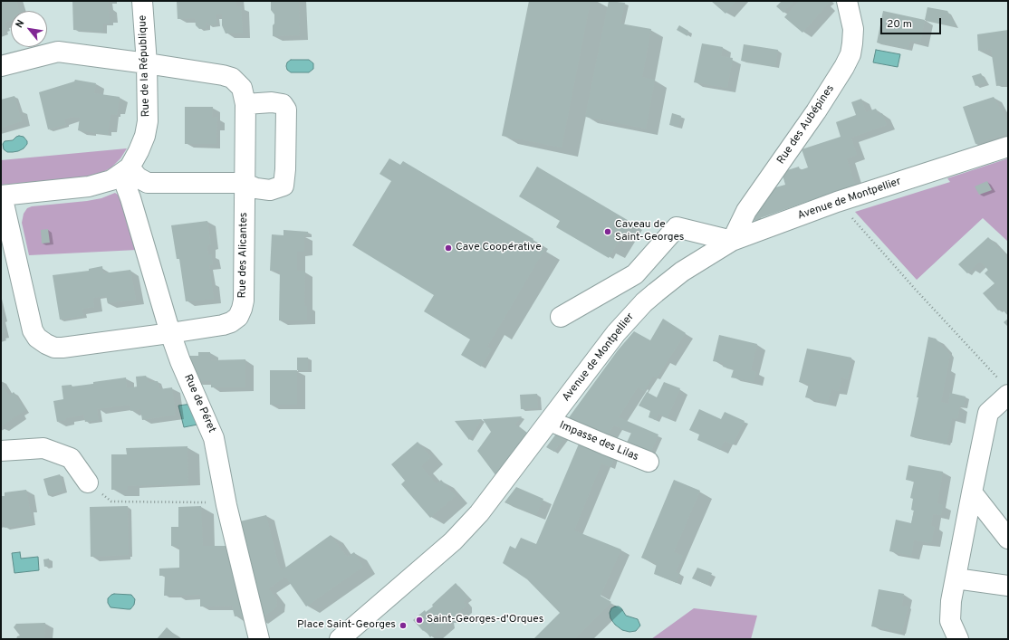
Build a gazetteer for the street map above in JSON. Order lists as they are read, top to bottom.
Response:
{
  "streets": {
    "street": [
      "Rue de la République",
      "Rue des Aubépines",
      "Avenue de Montpellier",
      "Rue des Alicantes",
      "Rue de Péret",
      "Impasse des Lilas"
    ]
  },
  "crossings": [
    ["Rue de la République", "Rue des Alicantes"],
    ["Rue de la République", "Rue de Péret"],
    ["Rue des Aubépines", "Avenue de Montpellier"],
    ["Avenue de Montpellier", "Impasse des Lilas"],
    ["Rue des Alicantes", "Rue de Péret"]
  ],
  "places": [
    "Caveau de Saint-Georges",
    "Cave Coopérative",
    "Saint-Georges-d'Orques",
    "Place Saint-Georges"
  ],
  "scale_bar": "20 m",
  "north": "top left"
}
